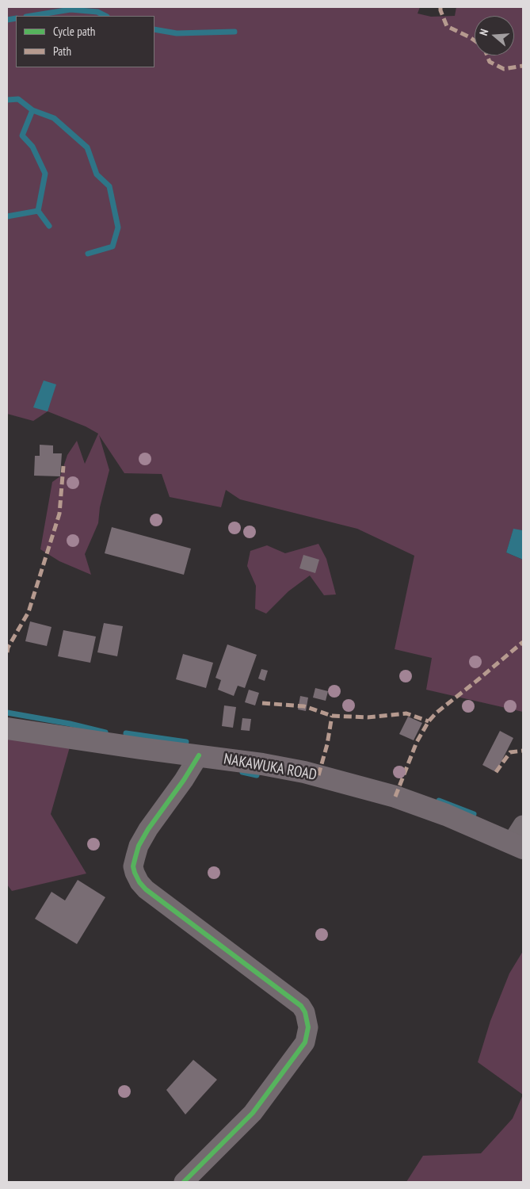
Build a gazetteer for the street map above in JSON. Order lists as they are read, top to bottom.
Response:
{
  "streets": {
    "main road": ["NAKAWUKA ROAD"]
  },
  "legend": ["Cycle path", "Path"],
  "north": "left"
}
